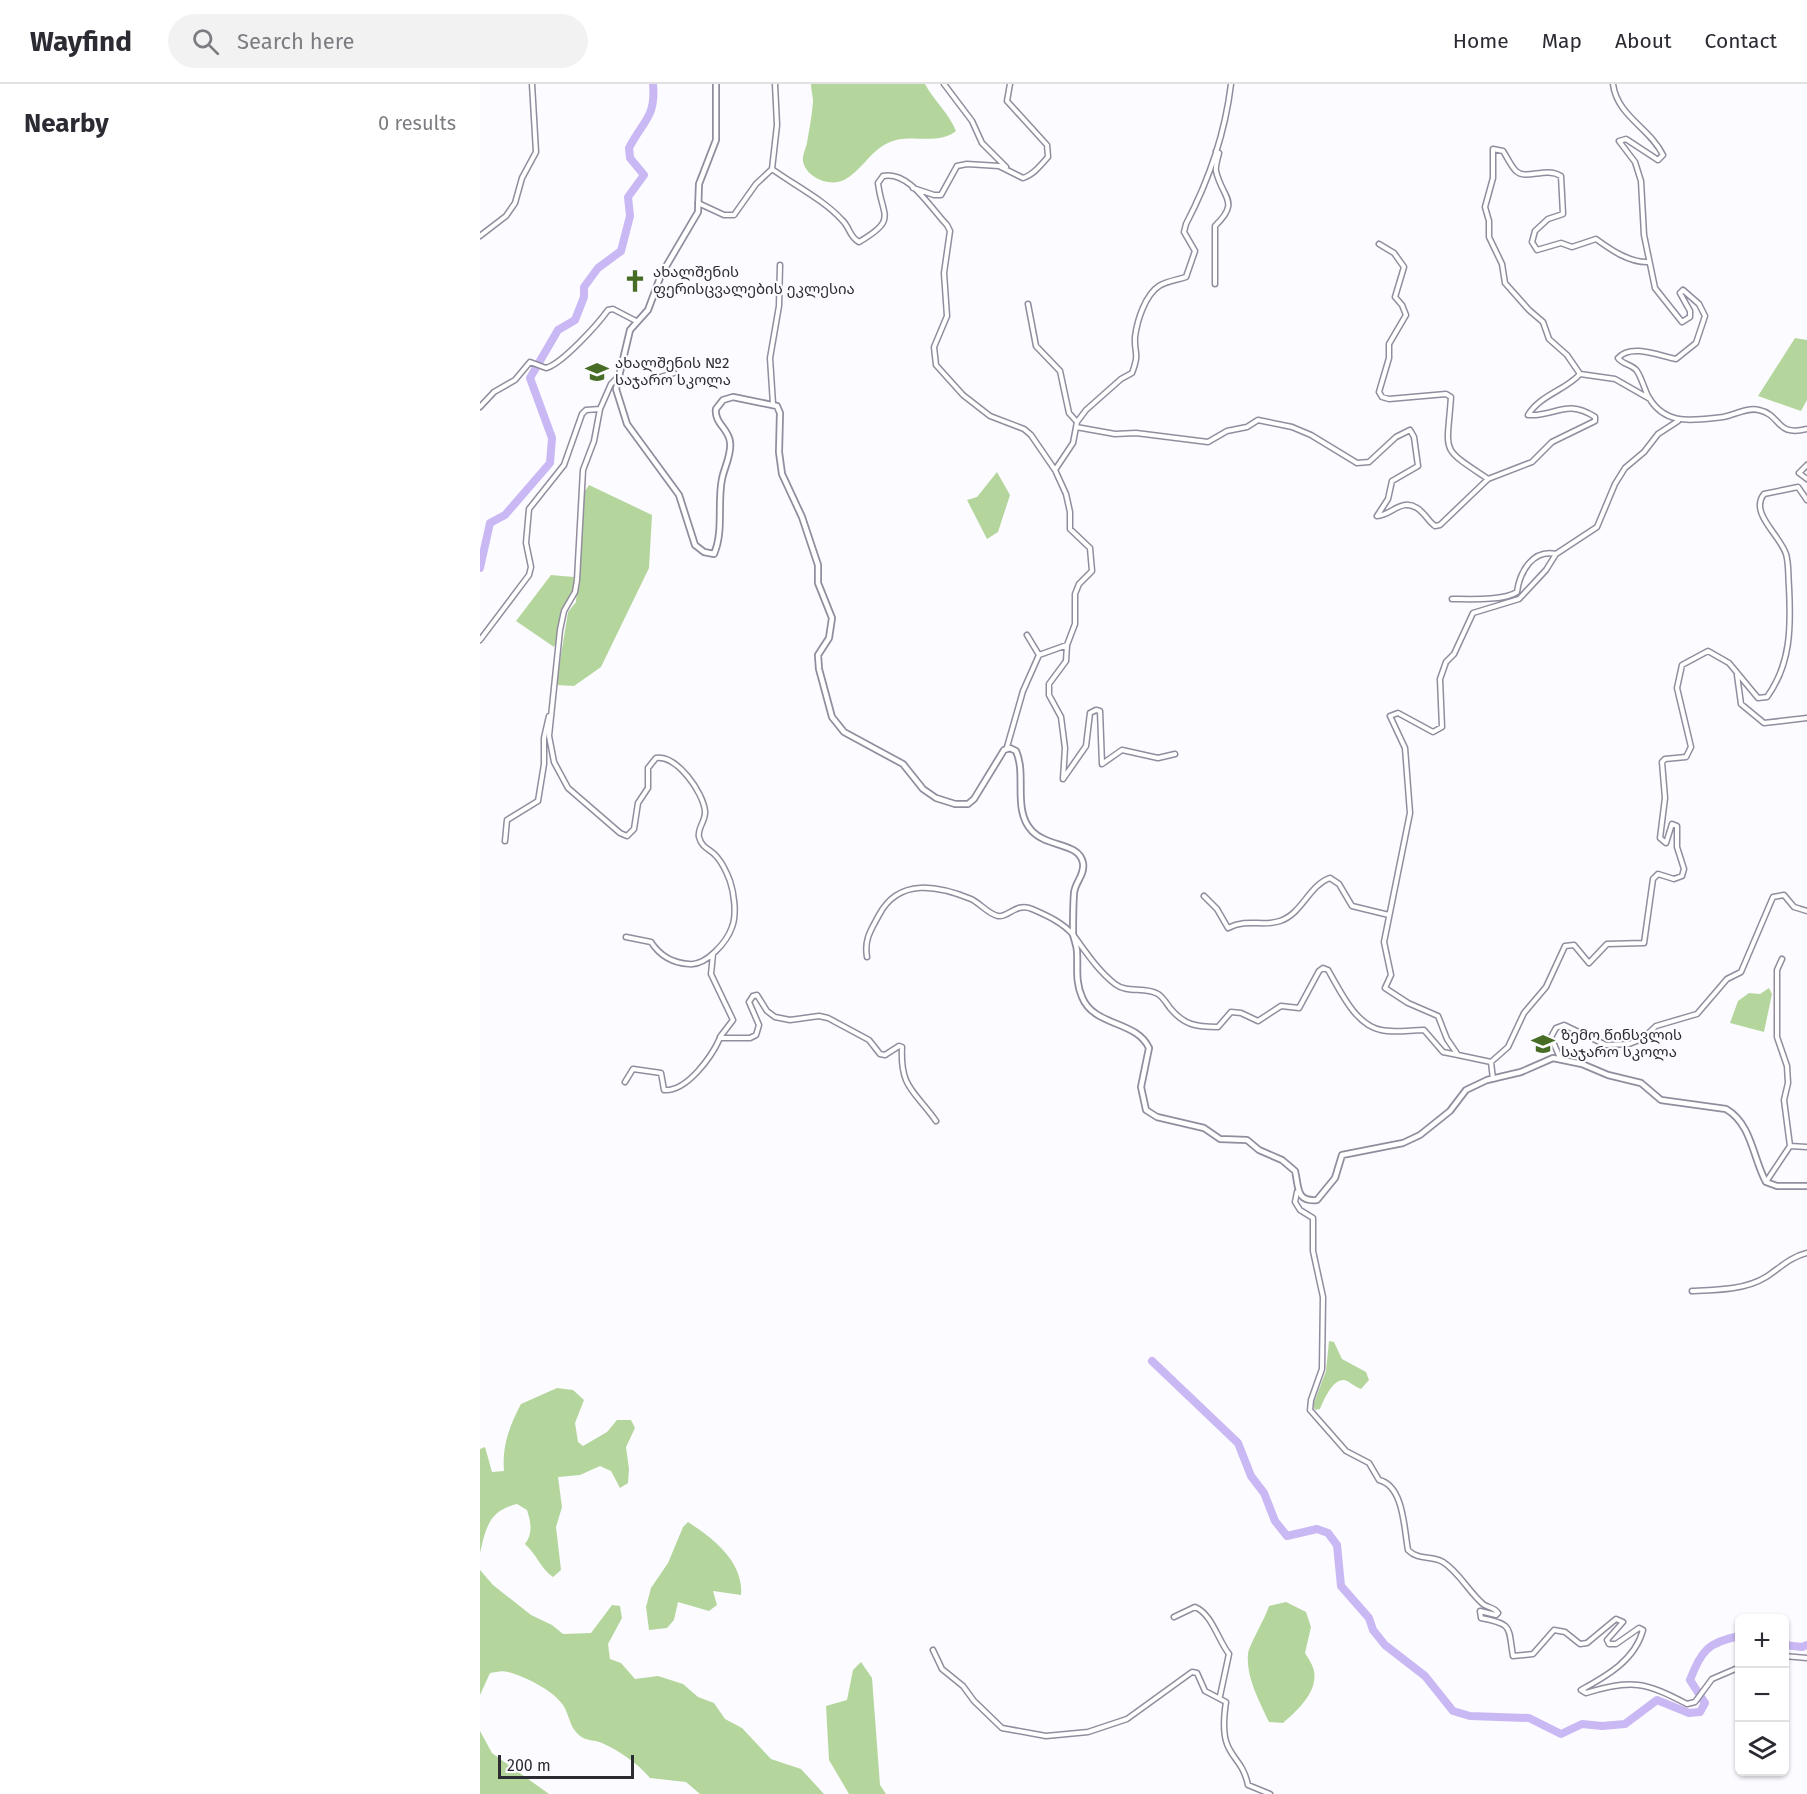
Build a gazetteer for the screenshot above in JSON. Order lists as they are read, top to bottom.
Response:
{
  "places": {
    "church": ["ახალშენის ფერისცვალების ეკლესია"],
    "school or university": ["ახალშენის №2 საჯარო სკოლა", "ზემო წინსვლის საჯარო სკოლა"]
  },
  "scale_bar": "200 m",
  "page": {
    "header": "Wayfind",
    "search": "Search here",
    "nav": [
      "Home",
      "Map",
      "About",
      "Contact"
    ],
    "heading": ["Nearby", "0 results"],
    "map_buttons": ["+", "−"],
    "scale": "200 m"
  }
}
